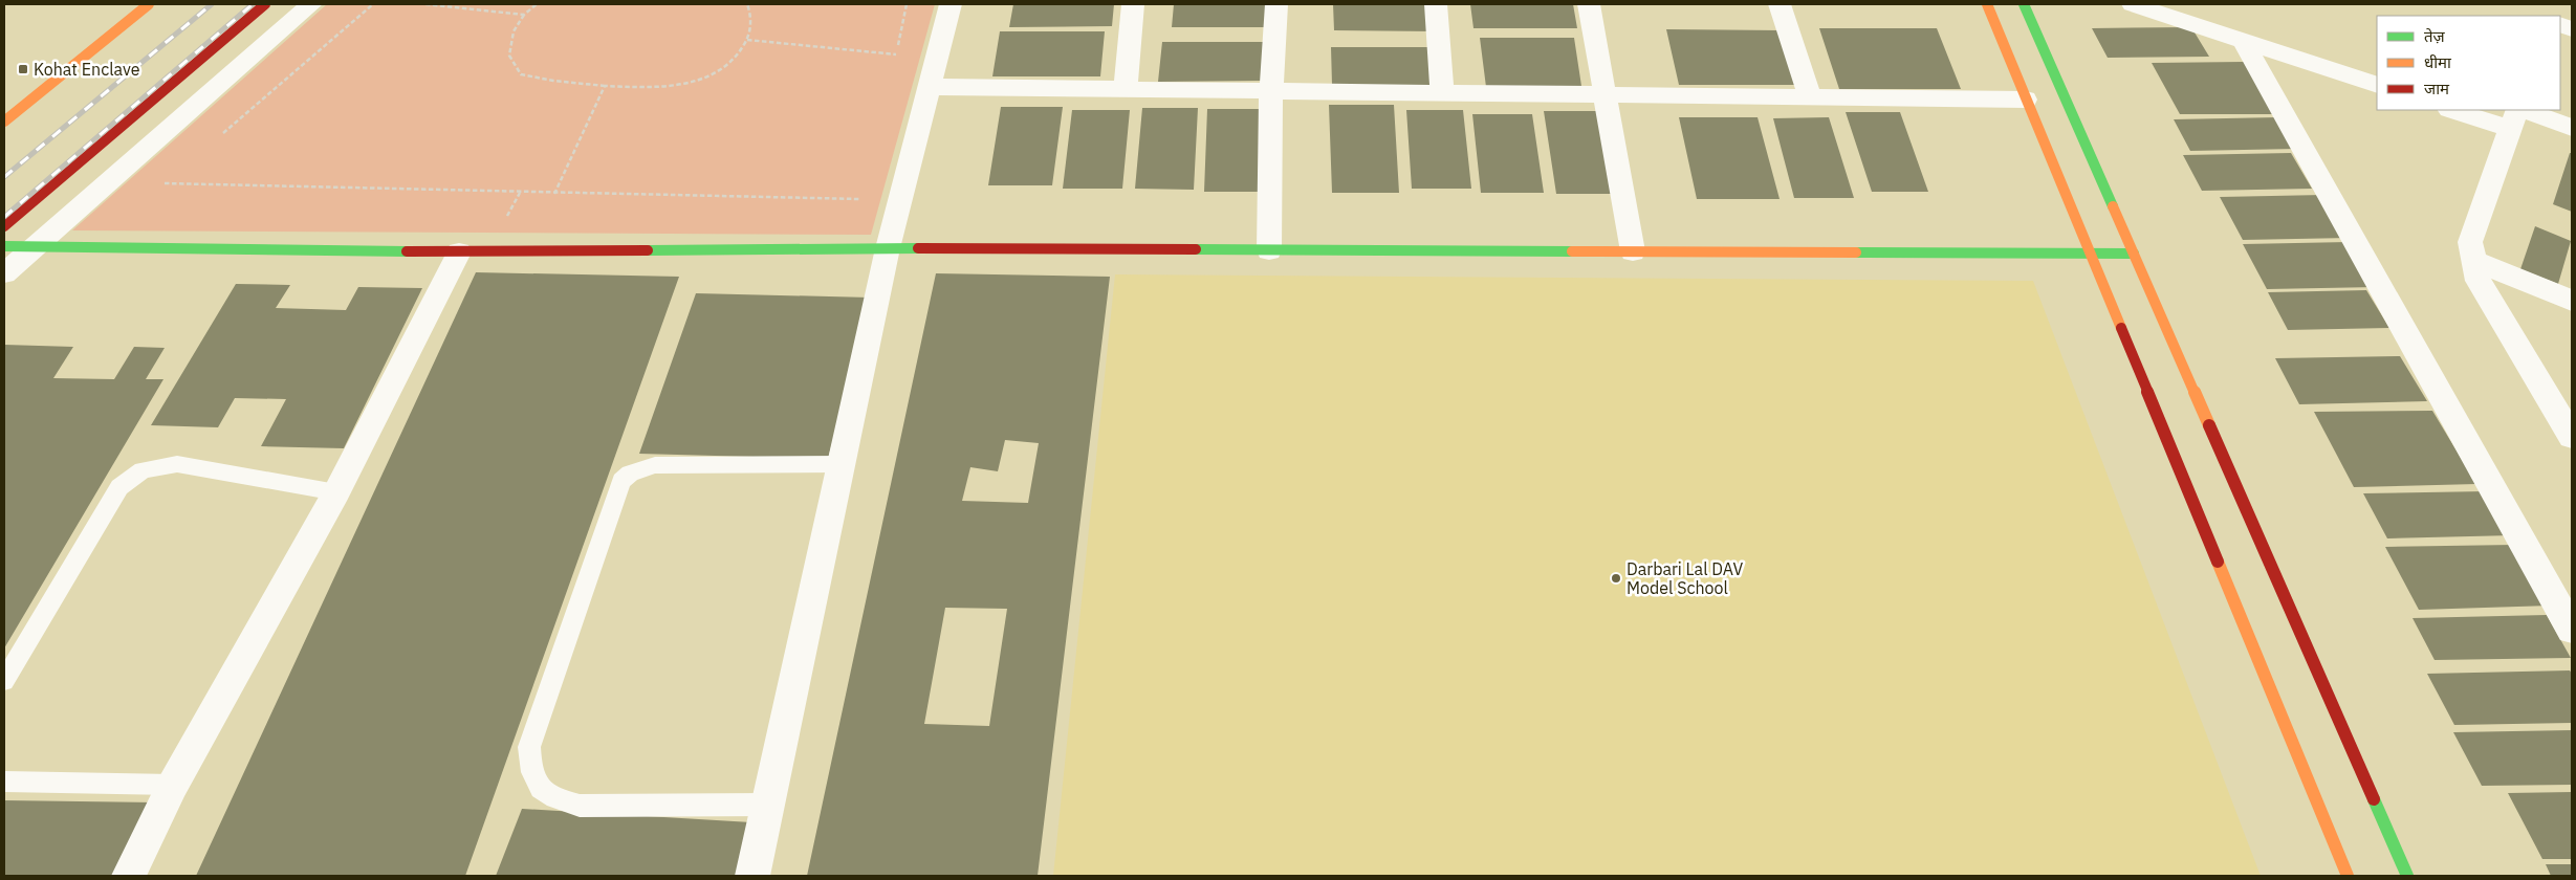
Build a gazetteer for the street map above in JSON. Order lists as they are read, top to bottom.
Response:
{
  "places": {
    "transit": ["Kohat Enclave"],
    "other": ["Darbari Lal DAV Model School"]
  },
  "legend": ["तेज़", "धीमा", "जाम"]
}
